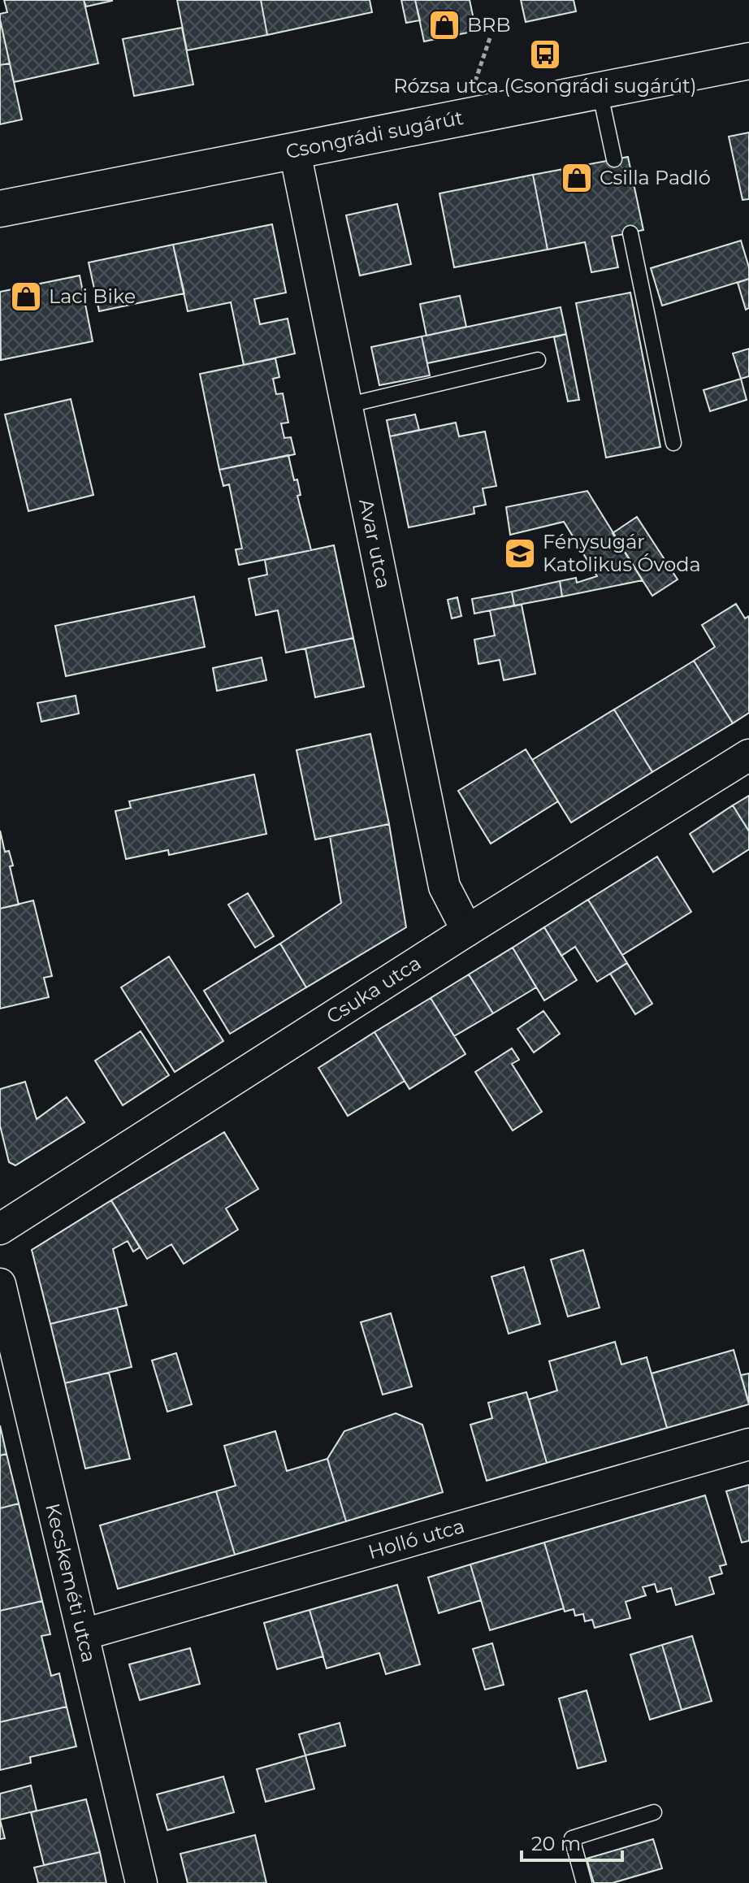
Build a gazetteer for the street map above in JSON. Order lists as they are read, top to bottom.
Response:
{
  "streets": {
    "main road": ["Csongrádi sugárút"],
    "street": [
      "Avar utca",
      "Csuka utca",
      "Holló utca",
      "Kecskeméti utca"
    ]
  },
  "crossings": [
    ["Csongrádi sugárút", "Avar utca"],
    ["Avar utca", "Csuka utca"],
    ["Holló utca", "Kecskeméti utca"]
  ],
  "places": {
    "shop": ["BRB", "Csilla Padló", "Laci Bike"],
    "bus stop": ["Rózsa utca (Csongrádi sugárút)"],
    "school or university": ["Fénysugár Katolikus Óvoda"]
  },
  "scale_bar": "20 m"
}
